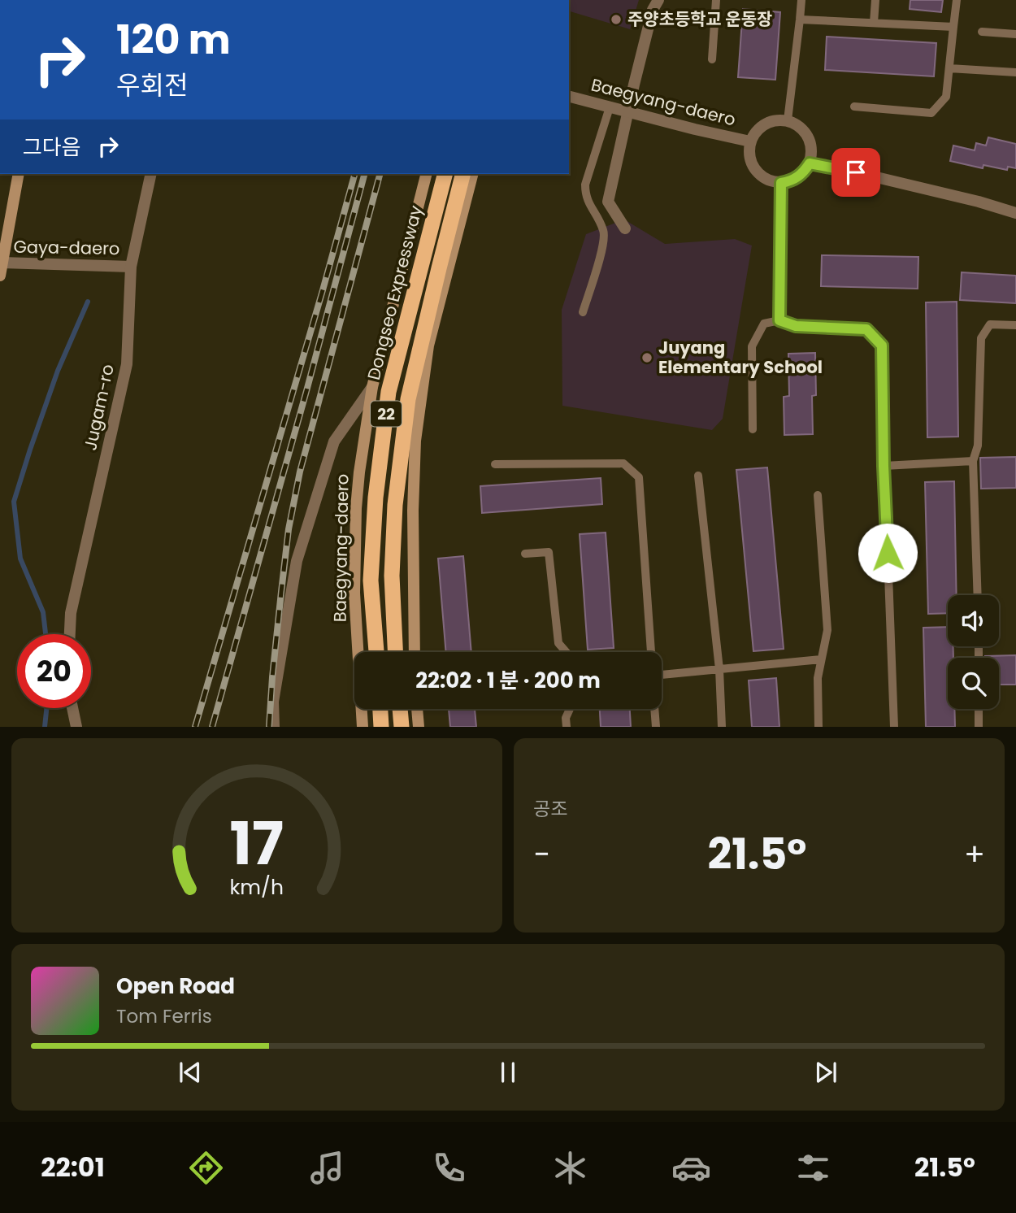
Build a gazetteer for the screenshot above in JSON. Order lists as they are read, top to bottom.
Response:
{
  "streets": {
    "highway": ["Dongseo Expressway", "22"],
    "main road": ["Baegyang-daero", "Gaya-daero"],
    "street": ["Jugam-ro"]
  },
  "crossings": [
    ["Gaya-daero", "Jugam-ro"]
  ],
  "places": ["주양초등학교 운동장", "Juyang Elementary School"],
  "page": {
    "turn": ["120 m", "우회전"],
    "then": "그다음",
    "limit": "20",
    "trip": "22:02 · 1 분 · 200 m",
    "tile": "공조",
    "heat": ["−", "21.5°", "+"],
    "song": ["Open Road", "Tom Ferris"],
    "tabs": ["22:01", "21.5°"],
    "gauge": ["17", "km/h"]
  }
}
